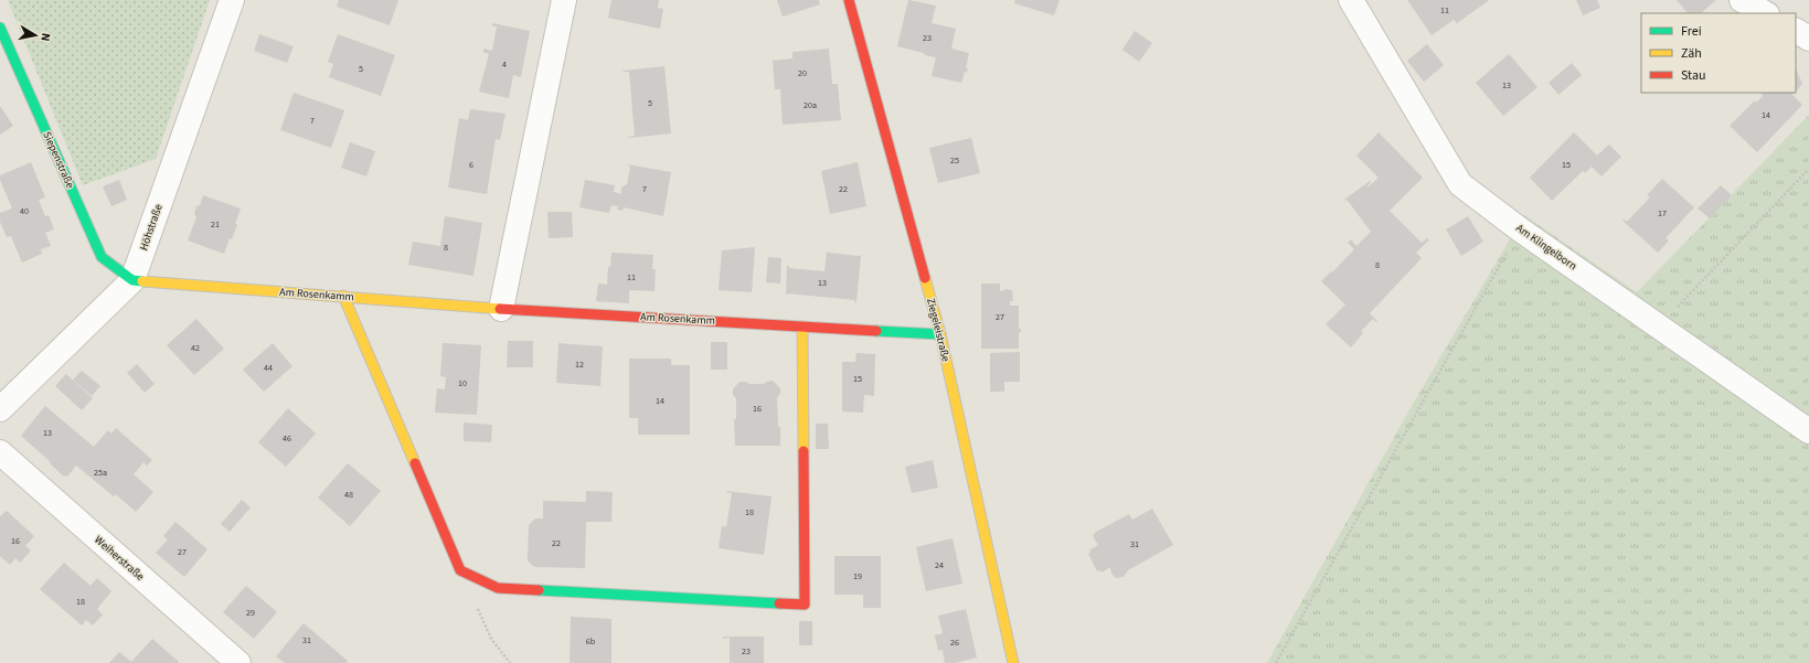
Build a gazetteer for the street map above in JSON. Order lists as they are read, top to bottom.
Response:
{
  "streets": {
    "street": [
      "Siepenstraße",
      "Höhstraße",
      "Am Klingelborn",
      "Am Rosenkamm",
      "Ziegeleistraße",
      "Weiherstraße"
    ]
  },
  "crossings": [
    ["Siepenstraße", "Höhstraße"],
    ["Siepenstraße", "Am Rosenkamm"],
    ["Höhstraße", "Am Rosenkamm"],
    ["Am Rosenkamm", "Ziegeleistraße"]
  ],
  "house_numbers": [
    "11",
    "23",
    "4",
    "5",
    "20",
    "13",
    "5",
    "20a",
    "14",
    "7",
    "25",
    "6",
    "15",
    "7",
    "22",
    "40",
    "17",
    "21",
    "8",
    "8",
    "11",
    "13",
    "27",
    "42",
    "12",
    "44",
    "15",
    "10",
    "14",
    "16",
    "13",
    "46",
    "25a",
    "48",
    "18",
    "16",
    "22",
    "31",
    "27",
    "24",
    "19",
    "18",
    "29",
    "31",
    "6b",
    "26",
    "23"
  ],
  "legend": ["Frei", "Zäh", "Stau"],
  "north": "right"
}
